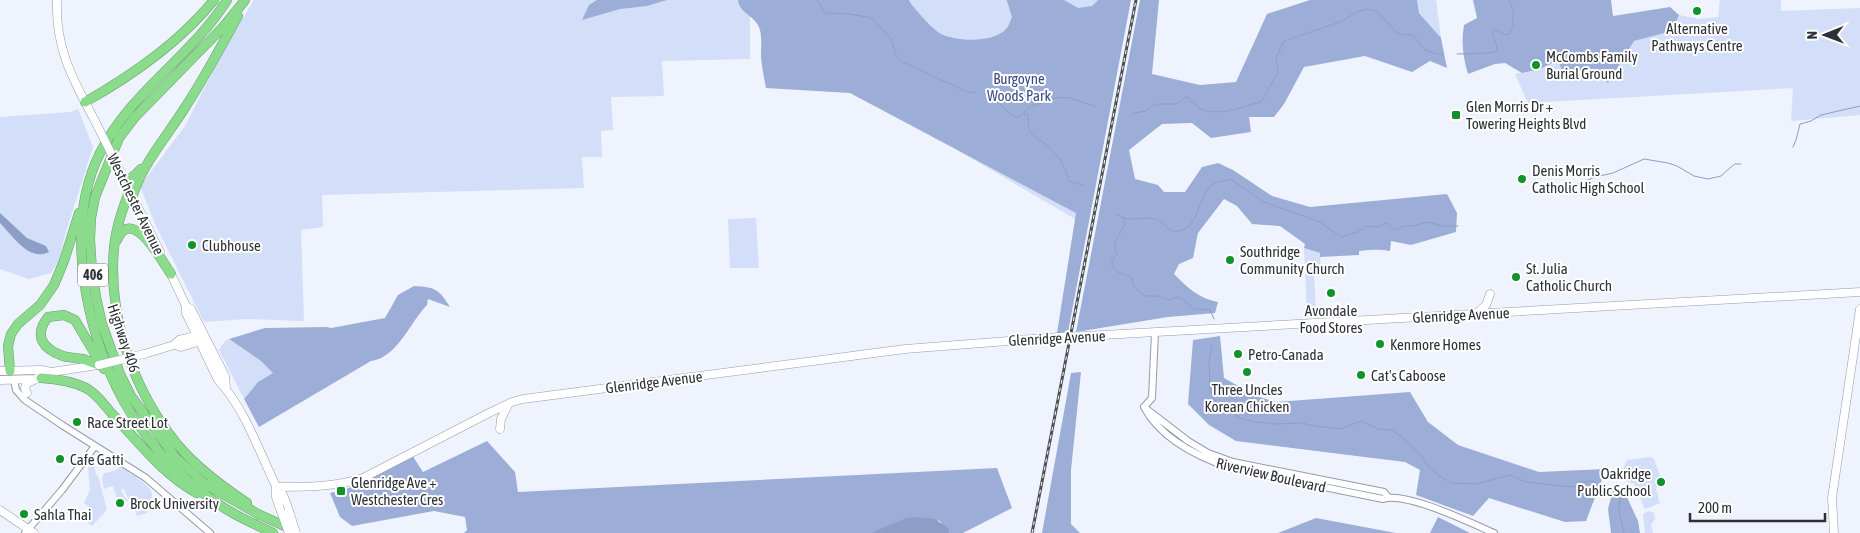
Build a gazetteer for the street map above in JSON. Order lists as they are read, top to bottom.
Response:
{
  "streets": {
    "highway": ["406", "Highway 406"],
    "main road": ["Westchester Avenue", "Glenridge Avenue"],
    "street": ["Riverview Boulevard"]
  },
  "crossings": [
    ["Westchester Avenue", "Glenridge Avenue"],
    ["Westchester Avenue", "Highway 406"],
    ["Glenridge Avenue", "Riverview Boulevard"]
  ],
  "parks": ["Burgoyne Woods Park"],
  "places": {
    "other": [
      "Alternative Pathways Centre",
      "McCombs Family Burial Ground",
      "Denis Morris Catholic High School",
      "Clubhouse",
      "Southridge Community Church",
      "St. Julia Catholic Church",
      "Avondale Food Stores",
      "Kenmore Homes",
      "Petro-Canada",
      "Three Uncles Korean Chicken",
      "Cat's Caboose",
      "Race Street Lot",
      "Cafe Gatti",
      "Oakridge Public School",
      "Brock University",
      "Sahla Thai"
    ],
    "transit": ["Glen Morris Dr + Towering Heights Blvd", "Glenridge Ave + Westchester Cres"]
  },
  "scale_bar": "200 m",
  "north": "left"
}
